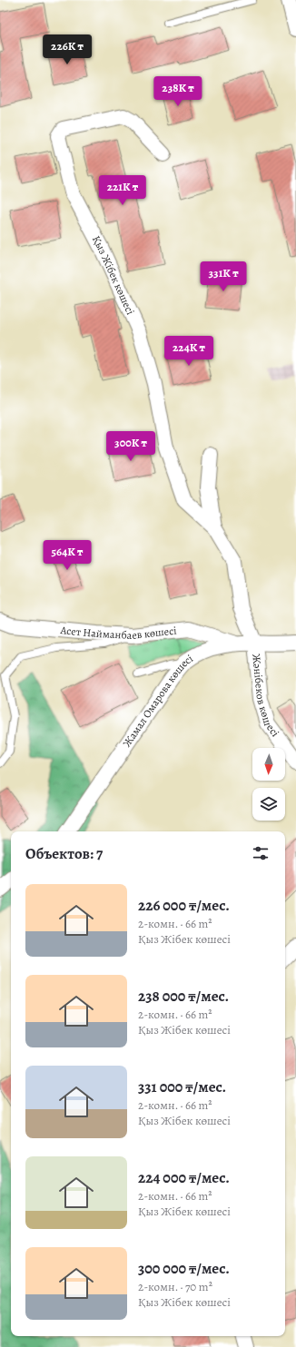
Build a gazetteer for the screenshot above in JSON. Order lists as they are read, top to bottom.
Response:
{
  "streets": {
    "street": [
      "Қыз Жібек көшесі",
      "Асет Найманбаев көшесі",
      "Жәнібеков көшесі",
      "Жамал Омарова көшесі"
    ]
  },
  "crossings": [
    ["Қыз Жібек көшесі", "Жәнібеков көшесі"],
    ["Қыз Жібек көшесі", "Жамал Омарова көшесі"],
    ["Асет Найманбаев көшесі", "Жамал Омарова көшесі"],
    ["Жәнібеков көшесі", "Жамал Омарова көшесі"]
  ],
  "north": "bottom",
  "page": {
    "price": [
      "226K ₸",
      "238K ₸",
      "221K ₸",
      "331K ₸",
      "224K ₸",
      "300K ₸",
      "564K ₸"
    ],
    "heading": "Объектов: 7",
    "list": [
      {
        "name": "226 000 ₸/мес.",
        "note": "2-комн. · 66 m² · Қыз Жібек көшесі"
      },
      {
        "name": "238 000 ₸/мес.",
        "note": "2-комн. · 66 m² · Қыз Жібек көшесі"
      },
      {
        "name": "331 000 ₸/мес.",
        "note": "2-комн. · 66 m² · Қыз Жібек көшесі"
      },
      {
        "name": "224 000 ₸/мес.",
        "note": "2-комн. · 66 m² · Қыз Жібек көшесі"
      },
      {
        "name": "300 000 ₸/мес.",
        "note": "2-комн. · 70 m² · Қыз Жібек көшесі"
      }
    ]
  }
}
